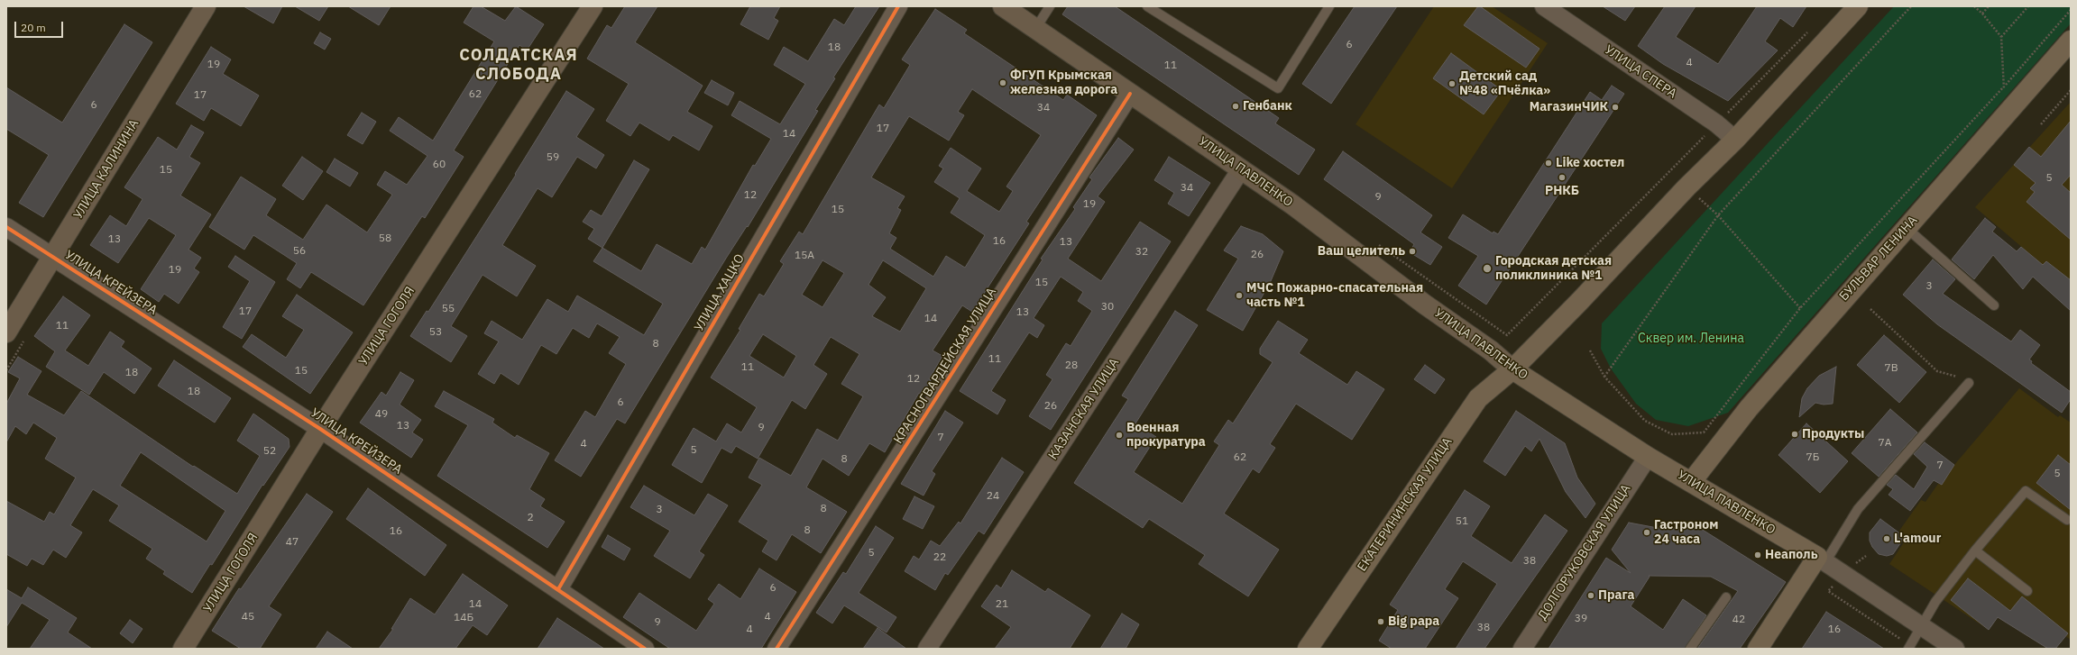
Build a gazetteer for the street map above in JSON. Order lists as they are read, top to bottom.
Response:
{
  "streets": {
    "main road": [
      "УЛИЦА КАЛИНИНА",
      "УЛИЦА ПАВЛЕНКО",
      "БУЛЬВАР ЛЕНИНА",
      "УЛИЦА ГОГОЛЯ",
      "ЕКАТЕРИНИНСКАЯ УЛИЦА"
    ],
    "street": [
      "УЛИЦА СПЕРА",
      "УЛИЦА КРЕЙЗЕРА",
      "УЛИЦА ХАЦКО",
      "КРАСНОГВАРДЕЙСКАЯ УЛИЦА",
      "КАЗАНСКАЯ УЛИЦА",
      "ДОЛГОРУКОВСКАЯ УЛИЦА"
    ]
  },
  "crossings": [
    ["УЛИЦА КАЛИНИНА", "УЛИЦА КРЕЙЗЕРА"],
    ["УЛИЦА ПАВЛЕНКО", "БУЛЬВАР ЛЕНИНА"],
    ["УЛИЦА ПАВЛЕНКО", "КРАСНОГВАРДЕЙСКАЯ УЛИЦА"],
    ["УЛИЦА ПАВЛЕНКО", "КАЗАНСКАЯ УЛИЦА"],
    ["УЛИЦА ПАВЛЕНКО", "ЕКАТЕРИНИНСКАЯ УЛИЦА"],
    ["УЛИЦА ПАВЛЕНКО", "ДОЛГОРУКОВСКАЯ УЛИЦА"],
    ["УЛИЦА КРЕЙЗЕРА", "УЛИЦА ХАЦКО"],
    ["УЛИЦА КРЕЙЗЕРА", "УЛИЦА ГОГОЛЯ"]
  ],
  "districts": ["СОЛДАТСКАЯ СЛОБОДА"],
  "parks": ["Сквер им. Ленина"],
  "places": [
    "ФГУП Крымская железная дорога",
    "Детский сад №48 «Пчёлка»",
    "Генбанк",
    "МагазинЧИК",
    "Like хостел",
    "РНКБ",
    "Ваш целитель",
    "Городская детская поликлиника №1",
    "МЧС Пожарно-спасательная часть №1",
    "Продукты",
    "Военная прокуратура",
    "Гастроном 24 часа",
    "L'amour",
    "Неаполь",
    "Прага",
    "Big papa"
  ],
  "house_numbers": [
    "6",
    "18",
    "4",
    "19",
    "11",
    "62",
    "17",
    "6",
    "34",
    "17",
    "14",
    "59",
    "60",
    "15",
    "5",
    "34",
    "12",
    "9",
    "19",
    "15",
    "58",
    "13",
    "16",
    "13",
    "56",
    "32",
    "26",
    "15А",
    "19",
    "15",
    "3",
    "30",
    "55",
    "17",
    "13",
    "14",
    "11",
    "53",
    "8",
    "11",
    "28",
    "11",
    "7В",
    "15",
    "18",
    "12",
    "18",
    "6",
    "26",
    "49",
    "13",
    "9",
    "7",
    "7А",
    "4",
    "5",
    "52",
    "62",
    "7Б",
    "8",
    "7",
    "5",
    "24",
    "8",
    "3",
    "2",
    "51",
    "8",
    "16",
    "47",
    "5",
    "22",
    "38",
    "6",
    "14",
    "21",
    "45",
    "4",
    "14Б",
    "39",
    "42",
    "9",
    "38",
    "4",
    "16"
  ],
  "scale_bar": "20 m"
}
